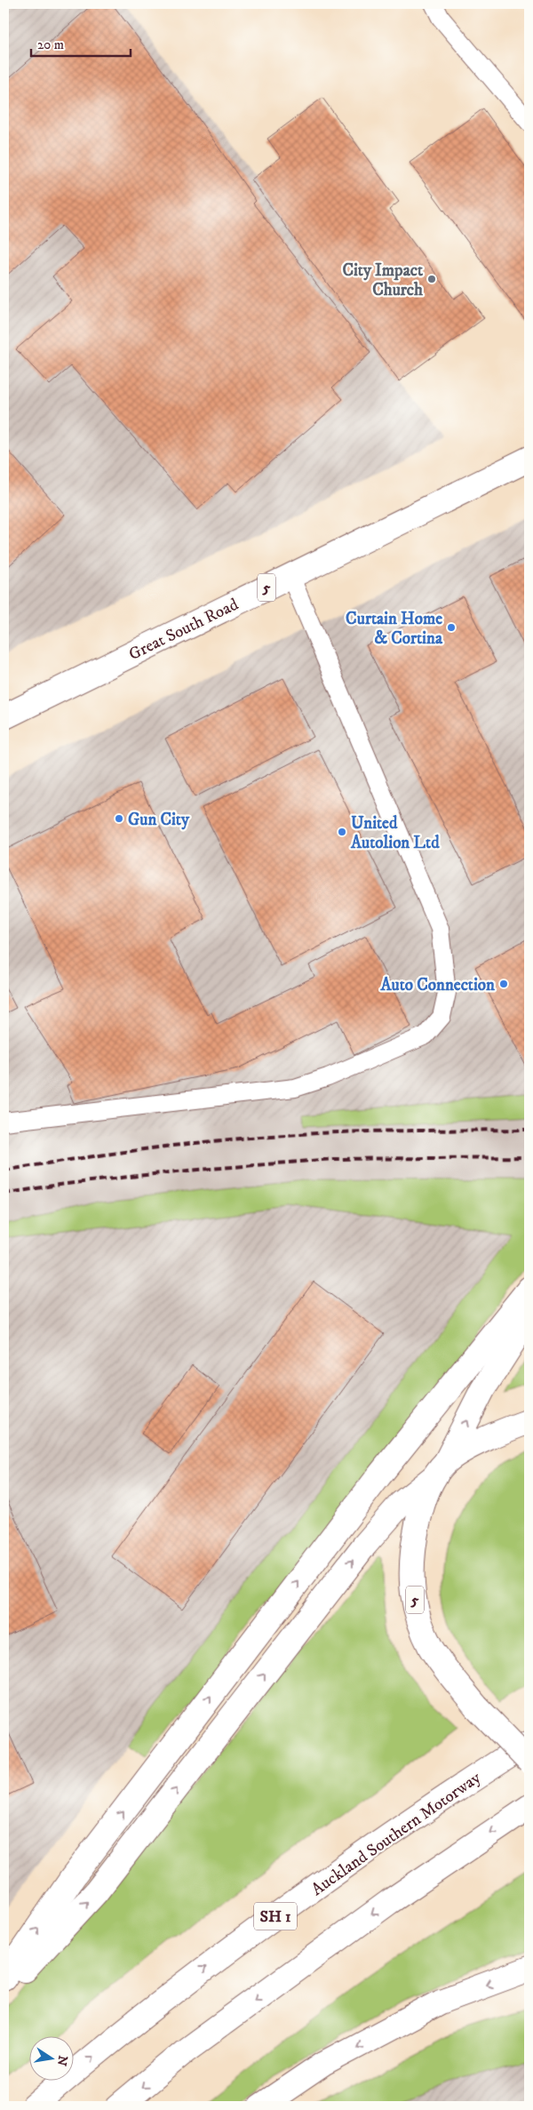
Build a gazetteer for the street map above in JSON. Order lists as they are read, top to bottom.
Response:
{
  "streets": {
    "main road": [
      "5",
      "Great South Road",
      "Auckland Southern Motorway",
      "SH 1"
    ]
  },
  "places": [
    "City Impact Church",
    "Curtain Home & Cortina",
    "Gun City",
    "United Autolion Ltd",
    "Auto Connection"
  ],
  "scale_bar": "20 m",
  "north": "right"
}
